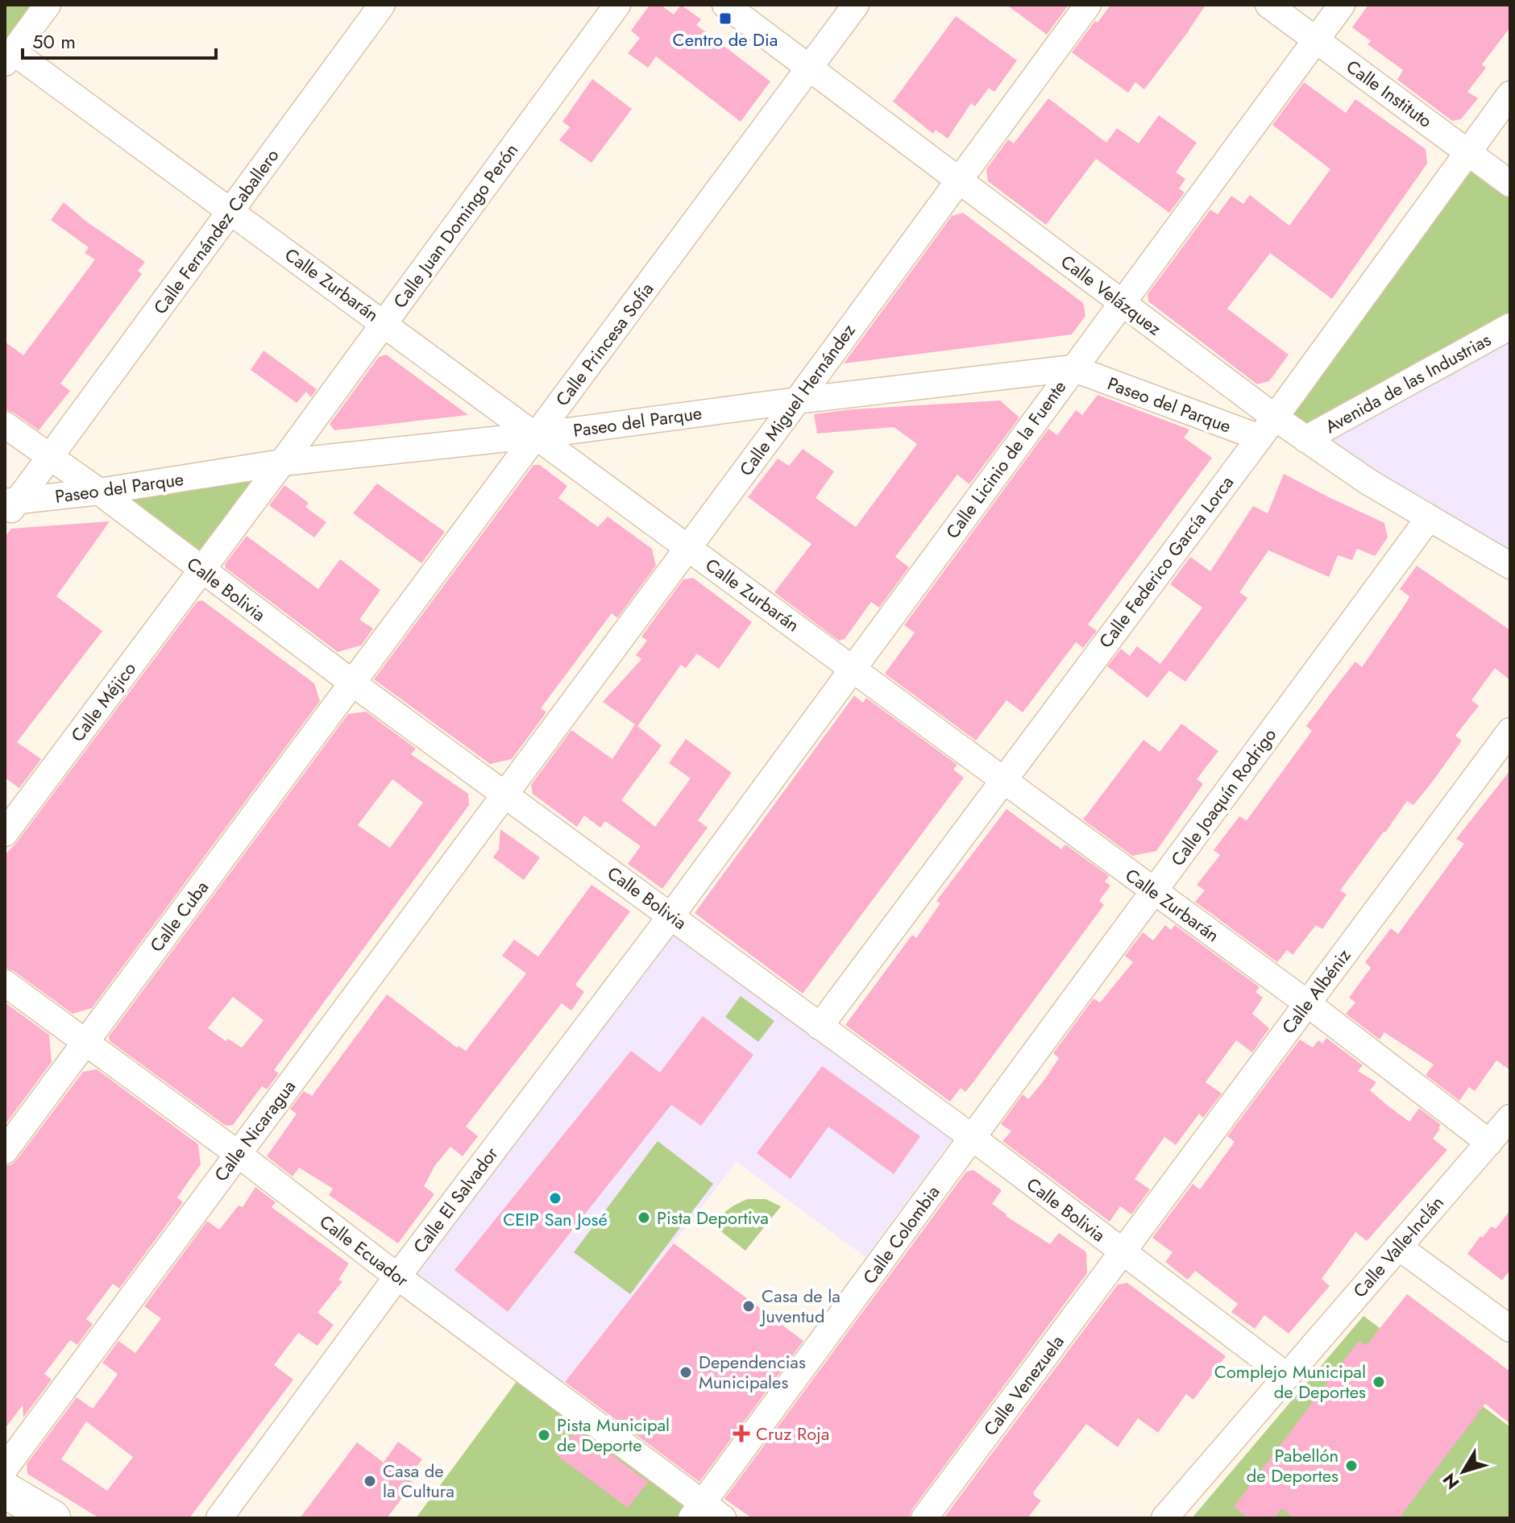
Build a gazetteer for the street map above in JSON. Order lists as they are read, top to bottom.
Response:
{
  "streets": {
    "street": [
      "Calle Instituto",
      "Calle Juan Domingo Perón",
      "Calle Fernández Caballero",
      "Calle Zurbarán",
      "Calle Velázquez",
      "Calle Princesa Sofía",
      "Avenida de las Industrias",
      "Calle Miguel Hernández",
      "Paseo del Parque",
      "Calle Licinio de la Fuente",
      "Calle Federico García Lorca",
      "Calle Bolivia",
      "Calle Méjico",
      "Calle Joaquín Rodrigo",
      "Calle Cuba",
      "Calle Albéniz",
      "Calle Nicaragua",
      "Calle El Salvador",
      "Calle Colombia",
      "Calle Valle-Inclán",
      "Calle Ecuador",
      "Calle Venezuela"
    ]
  },
  "crossings": [
    ["Calle Instituto", "Calle Licinio de la Fuente"],
    ["Calle Instituto", "Calle Federico García Lorca"],
    ["Calle Juan Domingo Perón", "Calle Zurbarán"],
    ["Calle Juan Domingo Perón", "Paseo del Parque"],
    ["Calle Juan Domingo Perón", "Calle Bolivia"],
    ["Calle Juan Domingo Perón", "Calle Méjico"],
    ["Calle Fernández Caballero", "Calle Zurbarán"],
    ["Calle Fernández Caballero", "Paseo del Parque"],
    ["Calle Fernández Caballero", "Calle Bolivia"],
    ["Calle Zurbarán", "Calle Princesa Sofía"],
    ["Calle Zurbarán", "Calle Miguel Hernández"],
    ["Calle Zurbarán", "Paseo del Parque"],
    ["Calle Zurbarán", "Calle Licinio de la Fuente"],
    ["Calle Zurbarán", "Calle Federico García Lorca"],
    ["Calle Zurbarán", "Calle Joaquín Rodrigo"],
    ["Calle Zurbarán", "Calle Albéniz"],
    ["Calle Zurbarán", "Calle Valle-Inclán"],
    ["Calle Velázquez", "Calle Princesa Sofía"],
    ["Calle Velázquez", "Avenida de las Industrias"],
    ["Calle Velázquez", "Calle Miguel Hernández"],
    ["Calle Velázquez", "Paseo del Parque"],
    ["Calle Velázquez", "Calle Licinio de la Fuente"],
    ["Calle Velázquez", "Calle Federico García Lorca"],
    ["Calle Velázquez", "Calle Joaquín Rodrigo"],
    ["Calle Princesa Sofía", "Paseo del Parque"],
    ["Calle Princesa Sofía", "Calle Bolivia"],
    ["Calle Princesa Sofía", "Calle Cuba"],
    ["Calle Miguel Hernández", "Paseo del Parque"],
    ["Calle Miguel Hernández", "Calle Bolivia"],
    ["Calle Miguel Hernández", "Calle Nicaragua"],
    ["Paseo del Parque", "Calle Licinio de la Fuente"],
    ["Paseo del Parque", "Calle Federico García Lorca"],
    ["Paseo del Parque", "Calle Bolivia"],
    ["Calle Licinio de la Fuente", "Calle Bolivia"],
    ["Calle Licinio de la Fuente", "Calle El Salvador"],
    ["Calle Federico García Lorca", "Calle Bolivia"],
    ["Calle Bolivia", "Calle Méjico"],
    ["Calle Bolivia", "Calle Joaquín Rodrigo"],
    ["Calle Bolivia", "Calle Cuba"],
    ["Calle Bolivia", "Calle Albéniz"],
    ["Calle Bolivia", "Calle Nicaragua"],
    ["Calle Bolivia", "Calle El Salvador"],
    ["Calle Bolivia", "Calle Colombia"],
    ["Calle Bolivia", "Calle Valle-Inclán"],
    ["Calle Bolivia", "Calle Venezuela"],
    ["Calle Joaquín Rodrigo", "Calle Colombia"],
    ["Calle Cuba", "Calle Ecuador"],
    ["Calle Albéniz", "Calle Venezuela"],
    ["Calle Nicaragua", "Calle Ecuador"],
    ["Calle El Salvador", "Calle Ecuador"],
    ["Calle Colombia", "Calle Ecuador"]
  ],
  "places": {
    "transit": ["Centro de Dia"],
    "other": [
      "CEIP San José",
      "Pista Deportiva",
      "Casa de la Juventud",
      "Dependencias Municipales",
      "Complejo Municipal de Deportes",
      "Pista Municipal de Deporte",
      "Pabellón de Deportes",
      "Casa de la Cultura"
    ],
    "health": ["Cruz Roja"]
  },
  "scale_bar": "50 m",
  "north": "bottom left"
}
